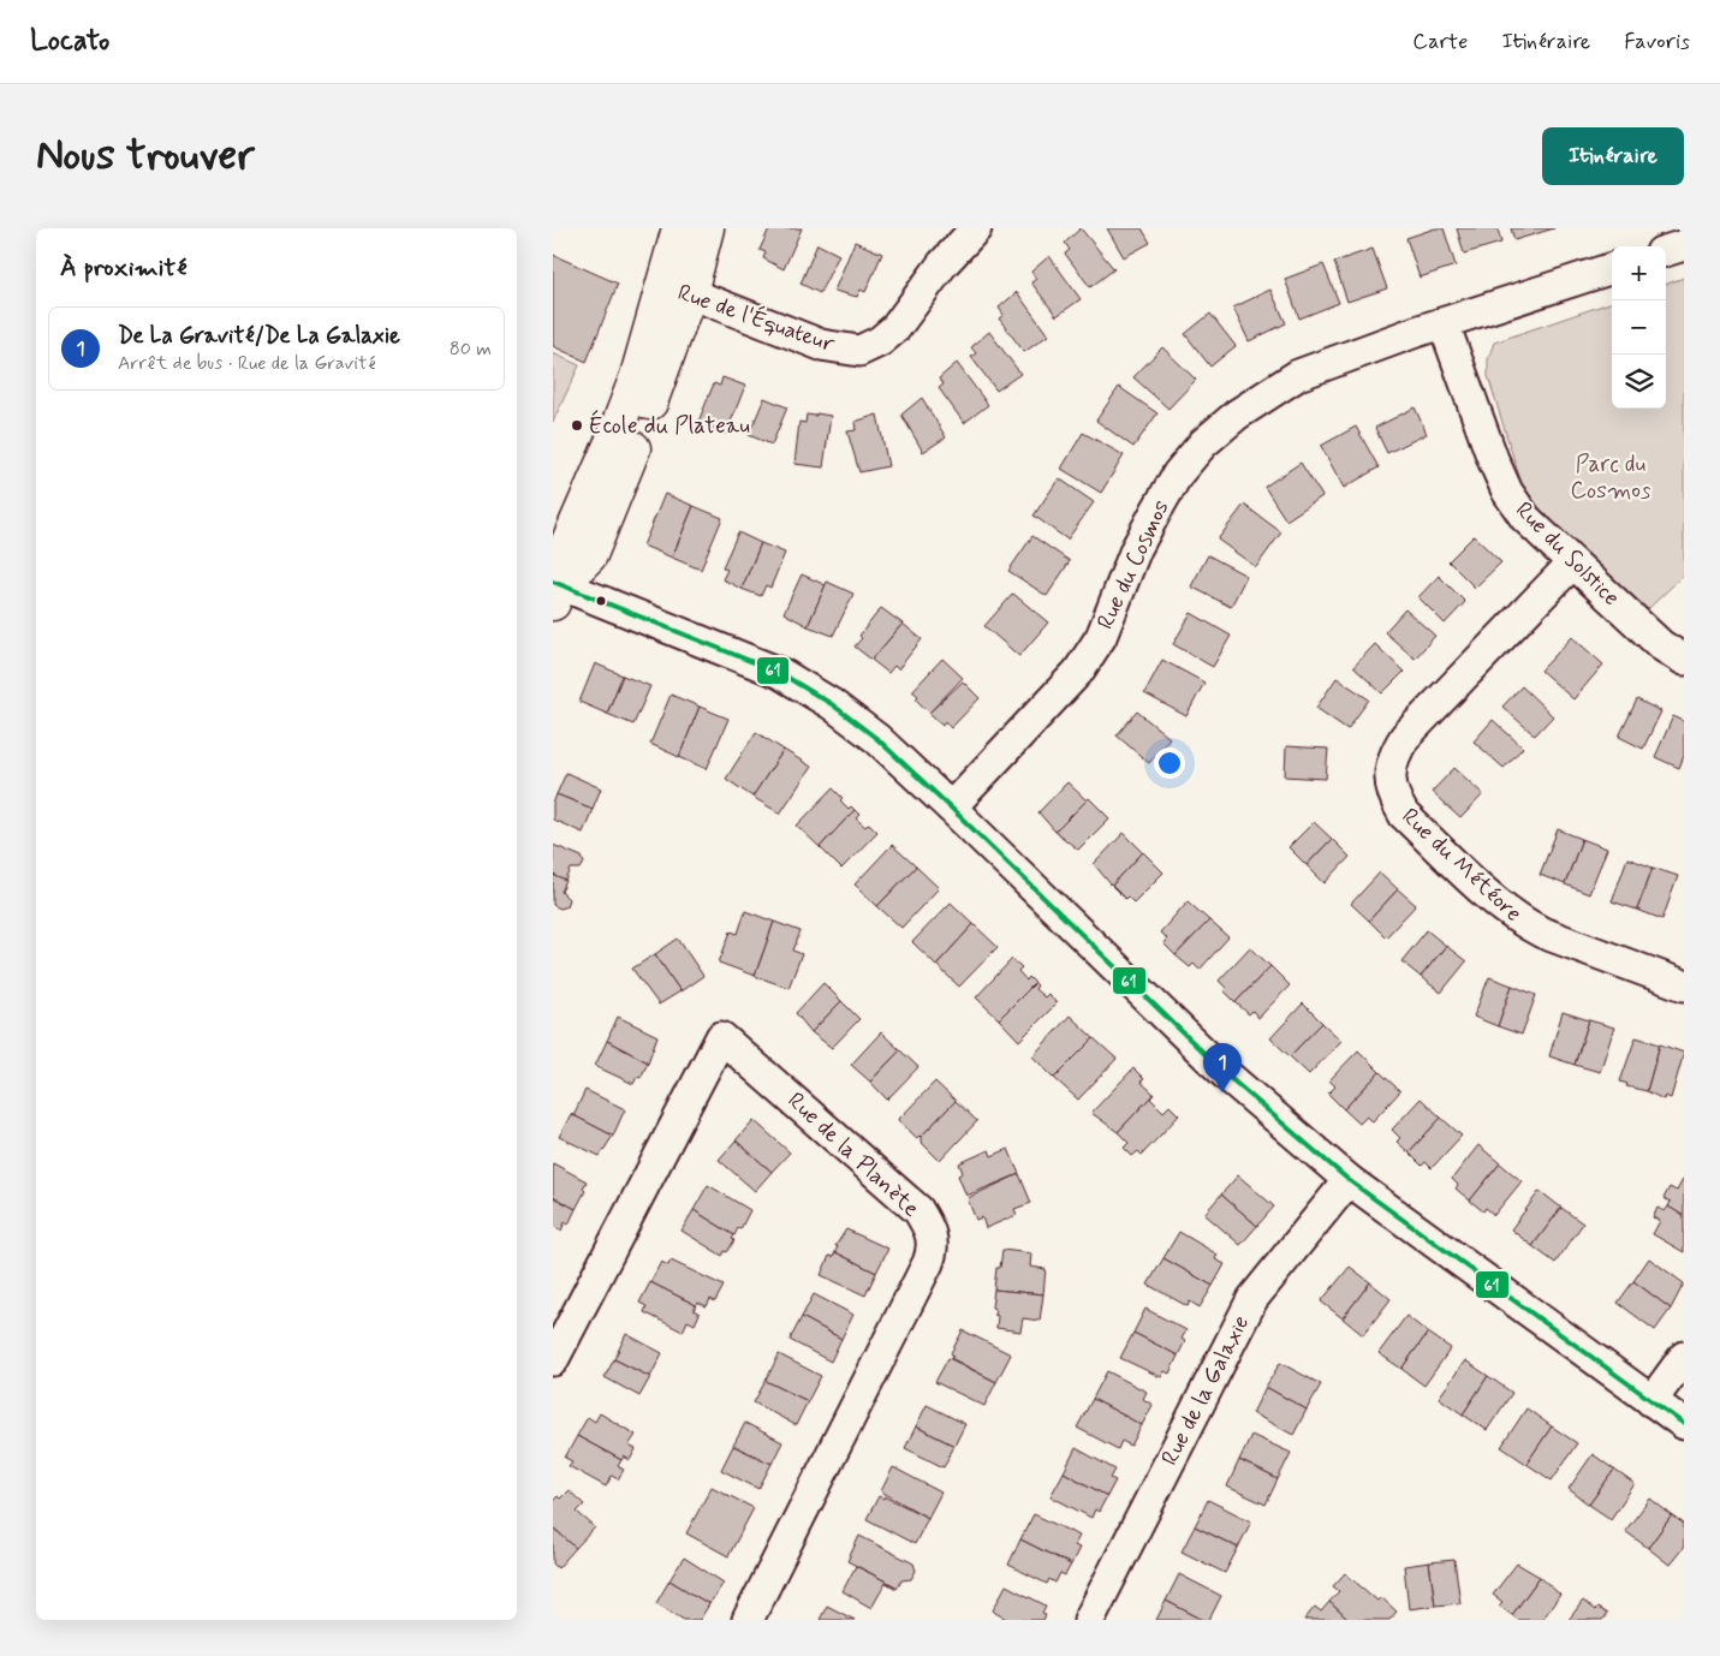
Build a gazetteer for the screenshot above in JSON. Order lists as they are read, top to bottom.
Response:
{
  "streets": {
    "street": [
      "Rue de l'Équateur",
      "Rue du Solstice",
      "Rue du Cosmos",
      "Rue du Météore",
      "Rue de la Planète",
      "Rue de la Galaxie"
    ]
  },
  "crossings": [
    ["Rue du Solstice", "Rue du Cosmos"],
    ["Rue du Solstice", "Rue du Météore"]
  ],
  "parks": ["Parc du Cosmos"],
  "places": ["École du Plateau"],
  "lines": ["transit line 61"],
  "page": {
    "header": "Locato",
    "nav": ["Carte", "Itinéraire", "Favoris"],
    "buttons": "Itinéraire",
    "title": "Nous trouver",
    "heading": "À proximité",
    "map_buttons": ["+", "−"],
    "list": [
      {
        "mark": "1",
        "name": "De La Gravité/De La Galaxie",
        "note": "Arrêt de bus · Rue de la Gravité",
        "value": "80 m"
      }
    ],
    "pins": "1"
  }
}
